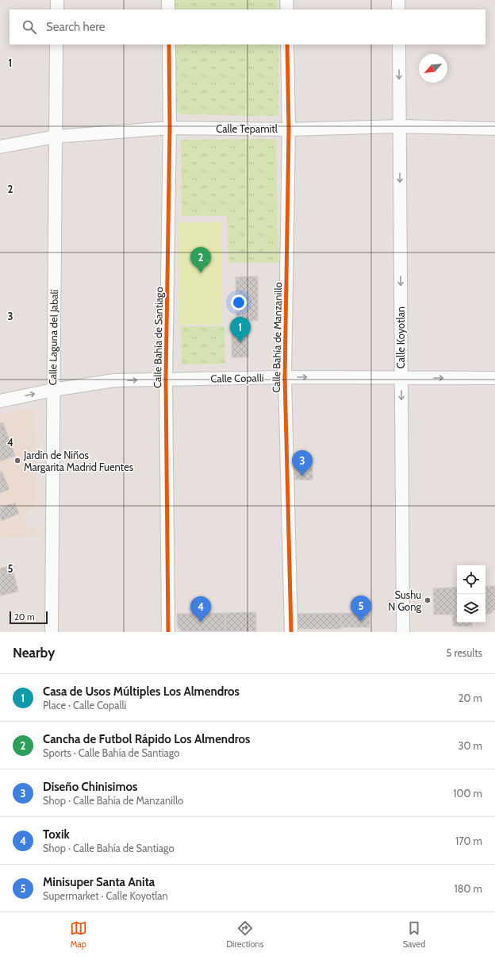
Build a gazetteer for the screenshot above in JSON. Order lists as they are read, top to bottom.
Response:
{
  "streets": {
    "street": [
      "Calle Tepamitl",
      "Calle Laguna del Jabalí",
      "Calle Bahía de Santiago",
      "Calle Bahía de Manzanillo",
      "Calle Koyotlan",
      "Calle Copalli"
    ]
  },
  "crossings": [
    ["Calle Tepamitl", "Calle Laguna del Jabalí"],
    ["Calle Tepamitl", "Calle Bahía de Santiago"],
    ["Calle Tepamitl", "Calle Bahía de Manzanillo"],
    ["Calle Tepamitl", "Calle Koyotlan"],
    ["Calle Laguna del Jabalí", "Calle Copalli"],
    ["Calle Bahía de Santiago", "Calle Copalli"],
    ["Calle Bahía de Manzanillo", "Calle Copalli"],
    ["Calle Koyotlan", "Calle Copalli"]
  ],
  "one_way": ["Calle Koyotlan", "Calle Copalli"],
  "places": ["Jardín de Niños Margarita Madrid Fuentes", "Sushu N Gong"],
  "scale_bar": "20 m",
  "north": "bottom left",
  "page": {
    "search": "Search here",
    "pins": [
      "2",
      "1",
      "3",
      "5",
      "4"
    ],
    "scale": "20 m",
    "heading": ["Nearby", "5 results"],
    "list": [
      {
        "mark": "1",
        "name": "Casa de Usos Múltiples Los Almendros",
        "note": "Place · Calle Copalli",
        "value": "20 m"
      },
      {
        "mark": "2",
        "name": "Cancha de Futbol Rápido Los Almendros",
        "note": "Sports · Calle Bahía de Santiago",
        "value": "30 m"
      },
      {
        "mark": "3",
        "name": "Diseño Chinisimos",
        "note": "Shop · Calle Bahía de Manzanillo",
        "value": "100 m"
      },
      {
        "mark": "4",
        "name": "Toxik",
        "note": "Shop · Calle Bahía de Santiago",
        "value": "170 m"
      },
      {
        "mark": "5",
        "name": "Minisuper Santa Anita",
        "note": "Supermarket · Calle Koyotlan",
        "value": "180 m"
      }
    ],
    "nav": ["Map", "Directions", "Saved"]
  },
  "grid": {
    "rows": [
      "1",
      "2",
      "3",
      "4",
      "5"
    ]
  }
}
